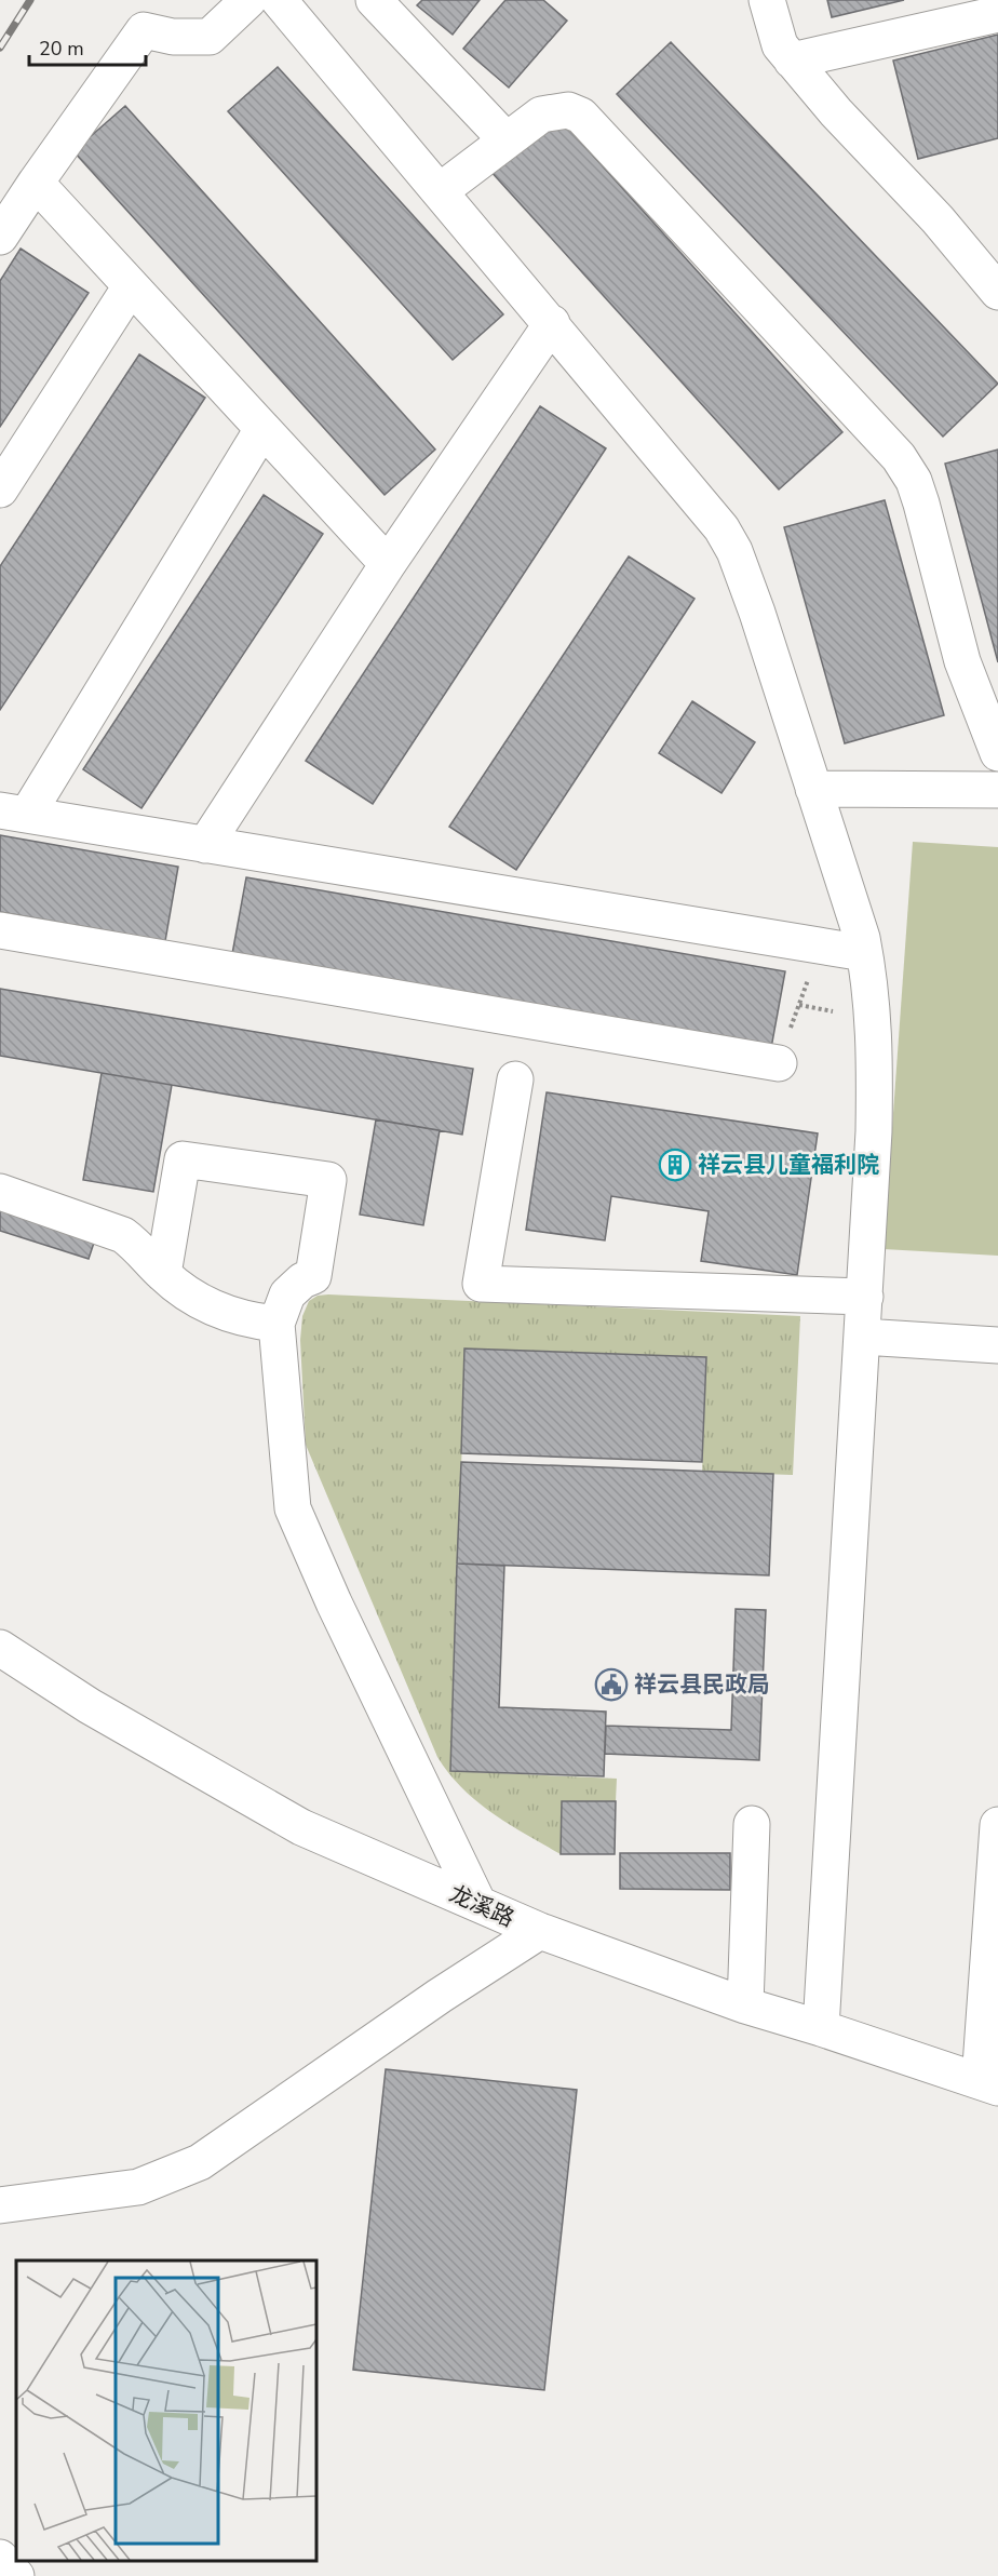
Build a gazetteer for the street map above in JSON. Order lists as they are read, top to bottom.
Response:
{
  "streets": {
    "street": ["龙溪路"]
  },
  "places": {
    "building": ["祥云县儿童福利院"],
    "public building": ["祥云县民政局"]
  },
  "scale_bar": "20 m"
}
